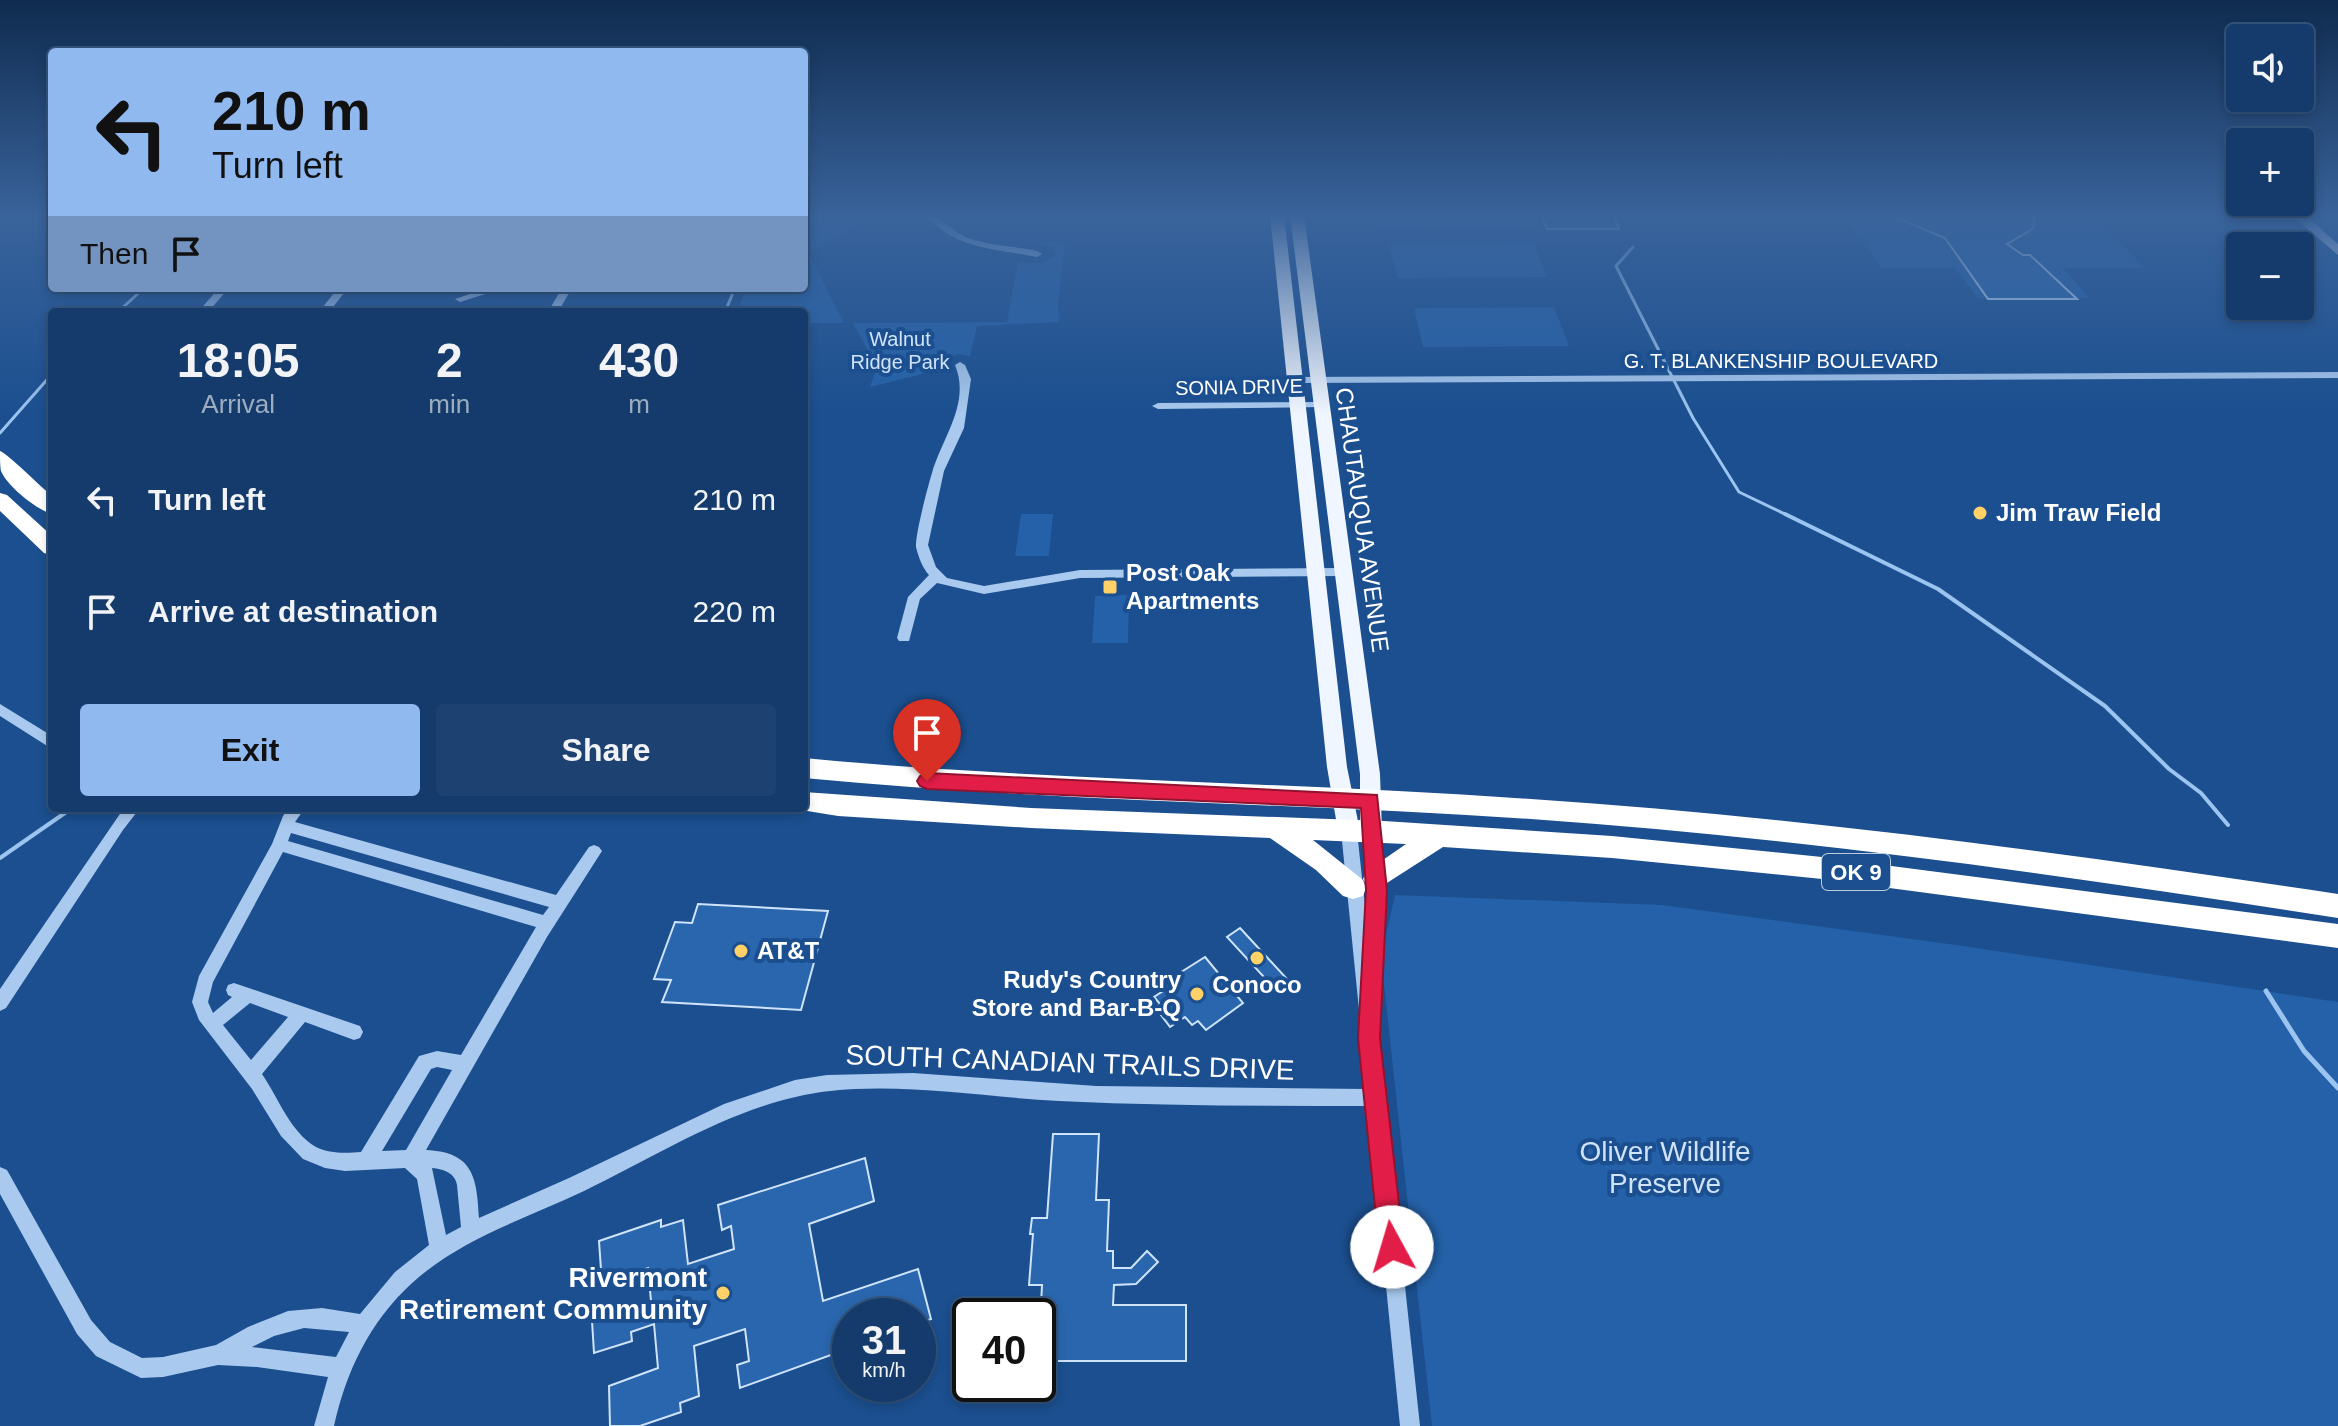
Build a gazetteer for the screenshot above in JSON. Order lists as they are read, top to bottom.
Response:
{
  "streets": {
    "highway": ["OK 9"],
    "main road": ["CHAUTAUQUA AVENUE"],
    "street": ["G. T. BLANKENSHIP BOULEVARD", "SONIA DRIVE", "SOUTH CANADIAN TRAILS DRIVE"]
  },
  "crossings": [
    ["G. T. BLANKENSHIP BOULEVARD", "CHAUTAUQUA AVENUE"],
    ["SONIA DRIVE", "CHAUTAUQUA AVENUE"],
    ["CHAUTAUQUA AVENUE", "OK 9"]
  ],
  "parks": ["Walnut Ridge Park", "Oliver Wildlife Preserve"],
  "places": {
    "other": [
      "Jim Traw Field",
      "AT&T",
      "Conoco",
      "Rudy's Country Store and Bar-B-Q",
      "Rivermont Retirement Community"
    ],
    "transit": ["Post Oak Apartments"]
  },
  "page": {
    "map_buttons": ["+", "−"],
    "turn": ["210 m", "Turn left"],
    "then": "Then",
    "eta": [
      "18:05",
      "Arrival",
      "2",
      "min",
      "430",
      "m"
    ],
    "list": [
      {
        "name": "Turn left",
        "value": "210 m"
      },
      {
        "name": "Arrive at destination",
        "value": "220 m"
      }
    ],
    "buttons": ["Exit", "Share"],
    "speed": "31 km/h",
    "limit": "40"
  }
}
